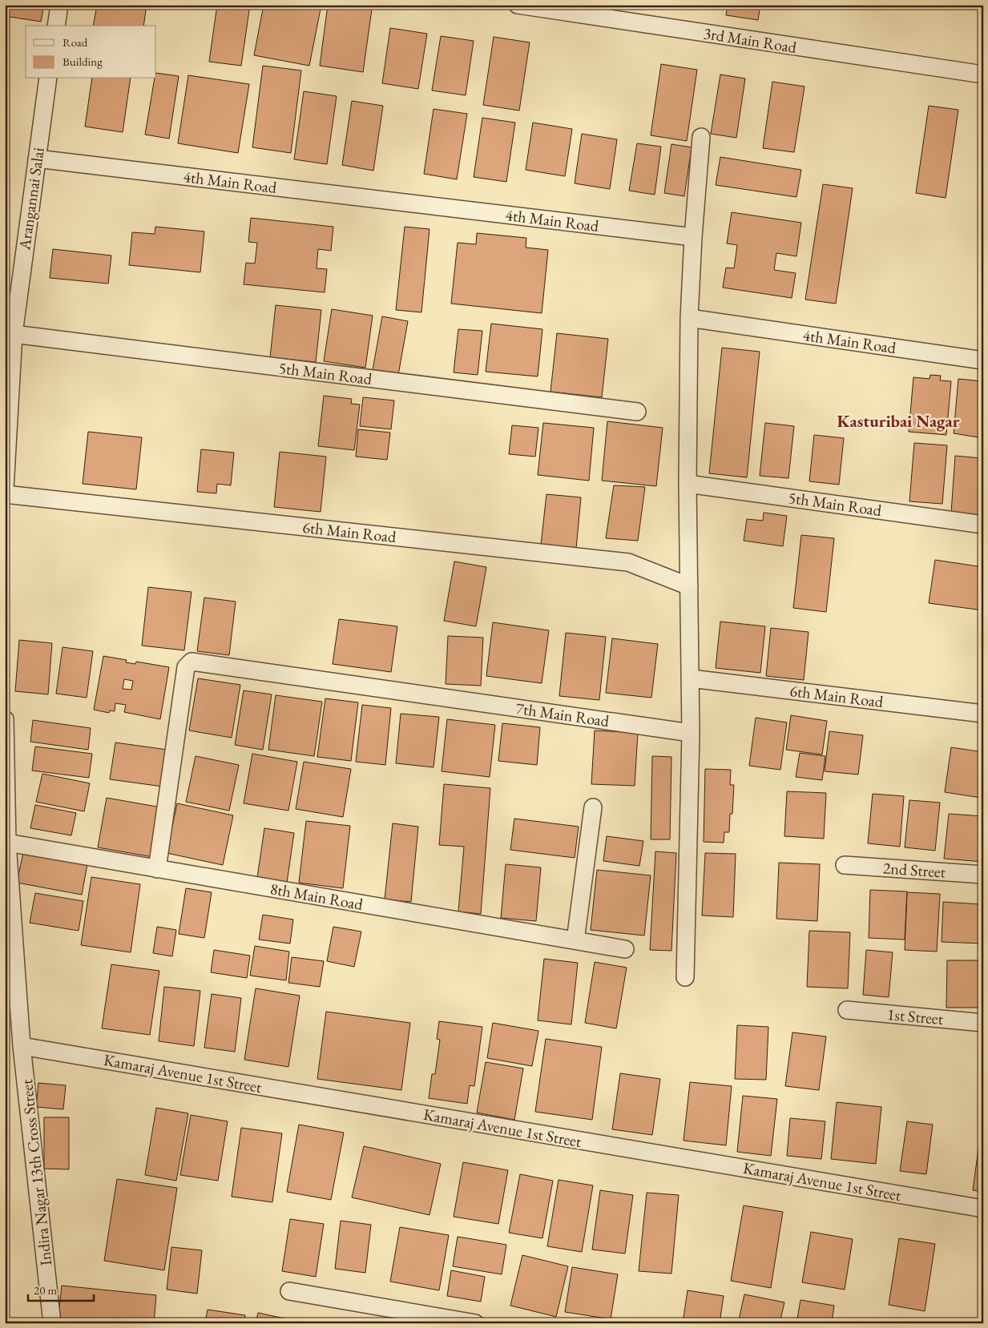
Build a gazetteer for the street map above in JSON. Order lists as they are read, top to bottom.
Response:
{
  "streets": {
    "street": [
      "3rd Main Road",
      "4th Main Road",
      "Arangannai Salai",
      "5th Main Road",
      "6th Main Road",
      "7th Main Road",
      "2nd Street",
      "8th Main Road",
      "1st Street",
      "Kamaraj Avenue 1st Street",
      "Indira Nagar 13th Cross Street"
    ]
  },
  "crossings": [
    ["4th Main Road", "Arangannai Salai"],
    ["Arangannai Salai", "5th Main Road"],
    ["7th Main Road", "8th Main Road"],
    ["Kamaraj Avenue 1st Street", "Indira Nagar 13th Cross Street"]
  ],
  "districts": ["Kasturibai Nagar"],
  "legend": ["Road", "Building"],
  "scale_bar": "20 m"
}
